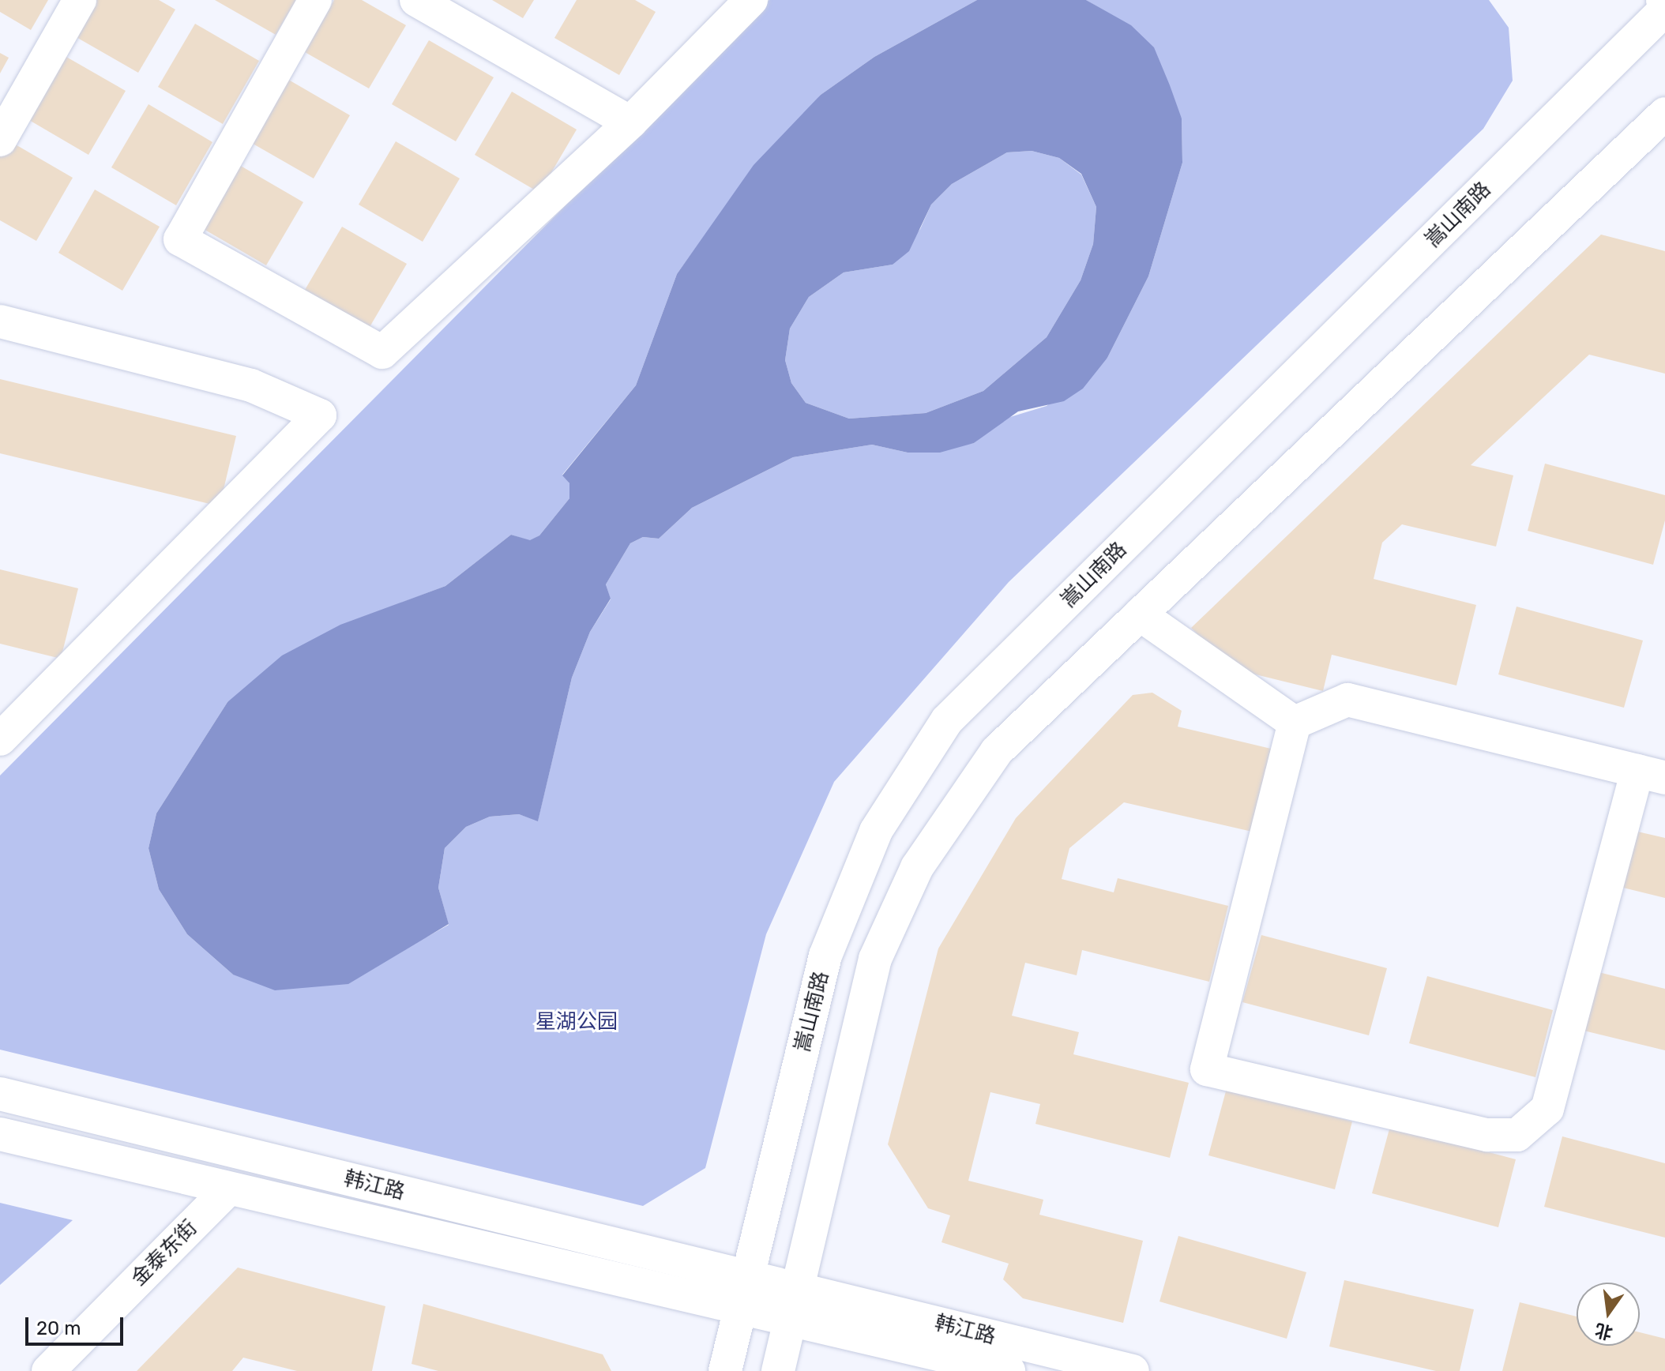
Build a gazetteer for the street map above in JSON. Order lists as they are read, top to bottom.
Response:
{
  "streets": {
    "street": ["嵩山南路", "韩江路", "金泰东街"]
  },
  "crossings": [
    ["嵩山南路", "韩江路"],
    ["韩江路", "金泰东街"]
  ],
  "parks": ["星湖公园"],
  "scale_bar": "20 m",
  "north": "bottom"
}
